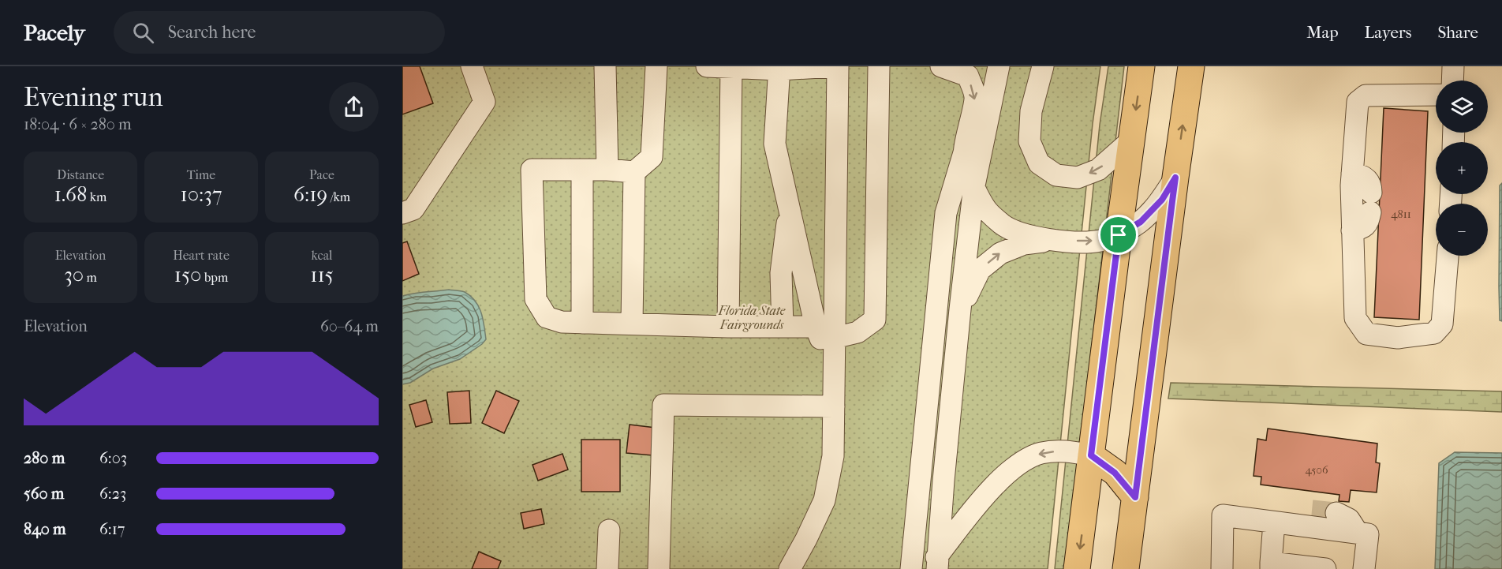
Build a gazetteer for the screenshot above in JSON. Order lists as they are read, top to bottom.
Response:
{
  "parks": ["Florida State Fairgrounds"],
  "house_numbers": ["4811", "4506"],
  "page": {
    "header": "Pacely",
    "search": "Search here",
    "nav": ["Map", "Layers", "Share"],
    "heading": ["Evening run", "18:04 · 6 × 280 m"],
    "map_buttons": ["+", "−"],
    "stats": [
      ["Distance", "1.68 km"],
      ["Time", "10:37"],
      ["Pace", "6:19 /km"],
      ["Elevation", "30 m"],
      ["Heart rate", "150 bpm"],
      ["kcal", "115"]
    ],
    "chart": ["Elevation", "60–64 m"],
    "list": [
      {
        "name": "280 m",
        "note": "6:03"
      },
      {
        "name": "560 m",
        "note": "6:23"
      },
      {
        "name": "840 m",
        "note": "6:17"
      }
    ]
  }
}
